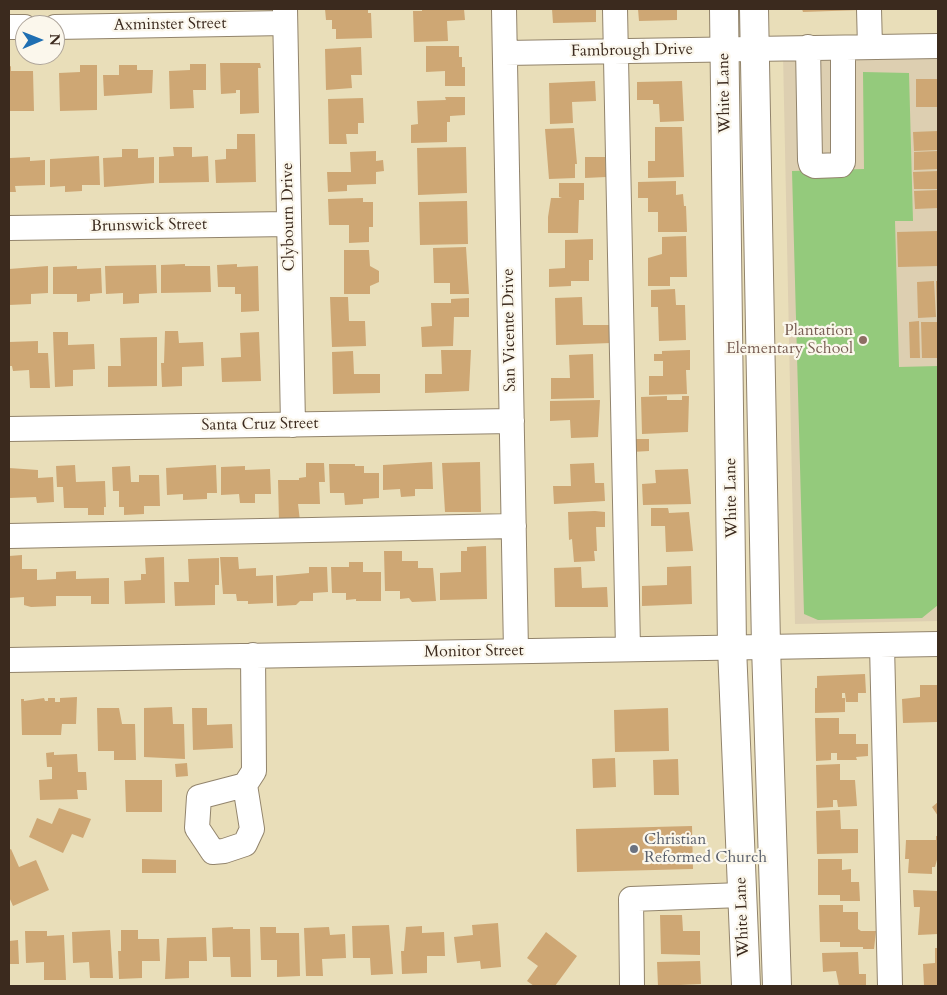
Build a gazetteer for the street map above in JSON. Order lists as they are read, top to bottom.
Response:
{
  "streets": {
    "main road": ["White Lane"],
    "street": [
      "Axminster Street",
      "Fambrough Drive",
      "Clybourn Drive",
      "Brunswick Street",
      "San Vicente Drive",
      "Santa Cruz Street",
      "Monitor Street"
    ]
  },
  "crossings": [
    ["Axminster Street", "Clybourn Drive"],
    ["Fambrough Drive", "White Lane"],
    ["Fambrough Drive", "San Vicente Drive"],
    ["White Lane", "Monitor Street"],
    ["Clybourn Drive", "Brunswick Street"],
    ["Clybourn Drive", "Santa Cruz Street"],
    ["San Vicente Drive", "Santa Cruz Street"],
    ["San Vicente Drive", "Monitor Street"]
  ],
  "places": ["Plantation Elementary School", "Christian Reformed Church"],
  "north": "right"
}
